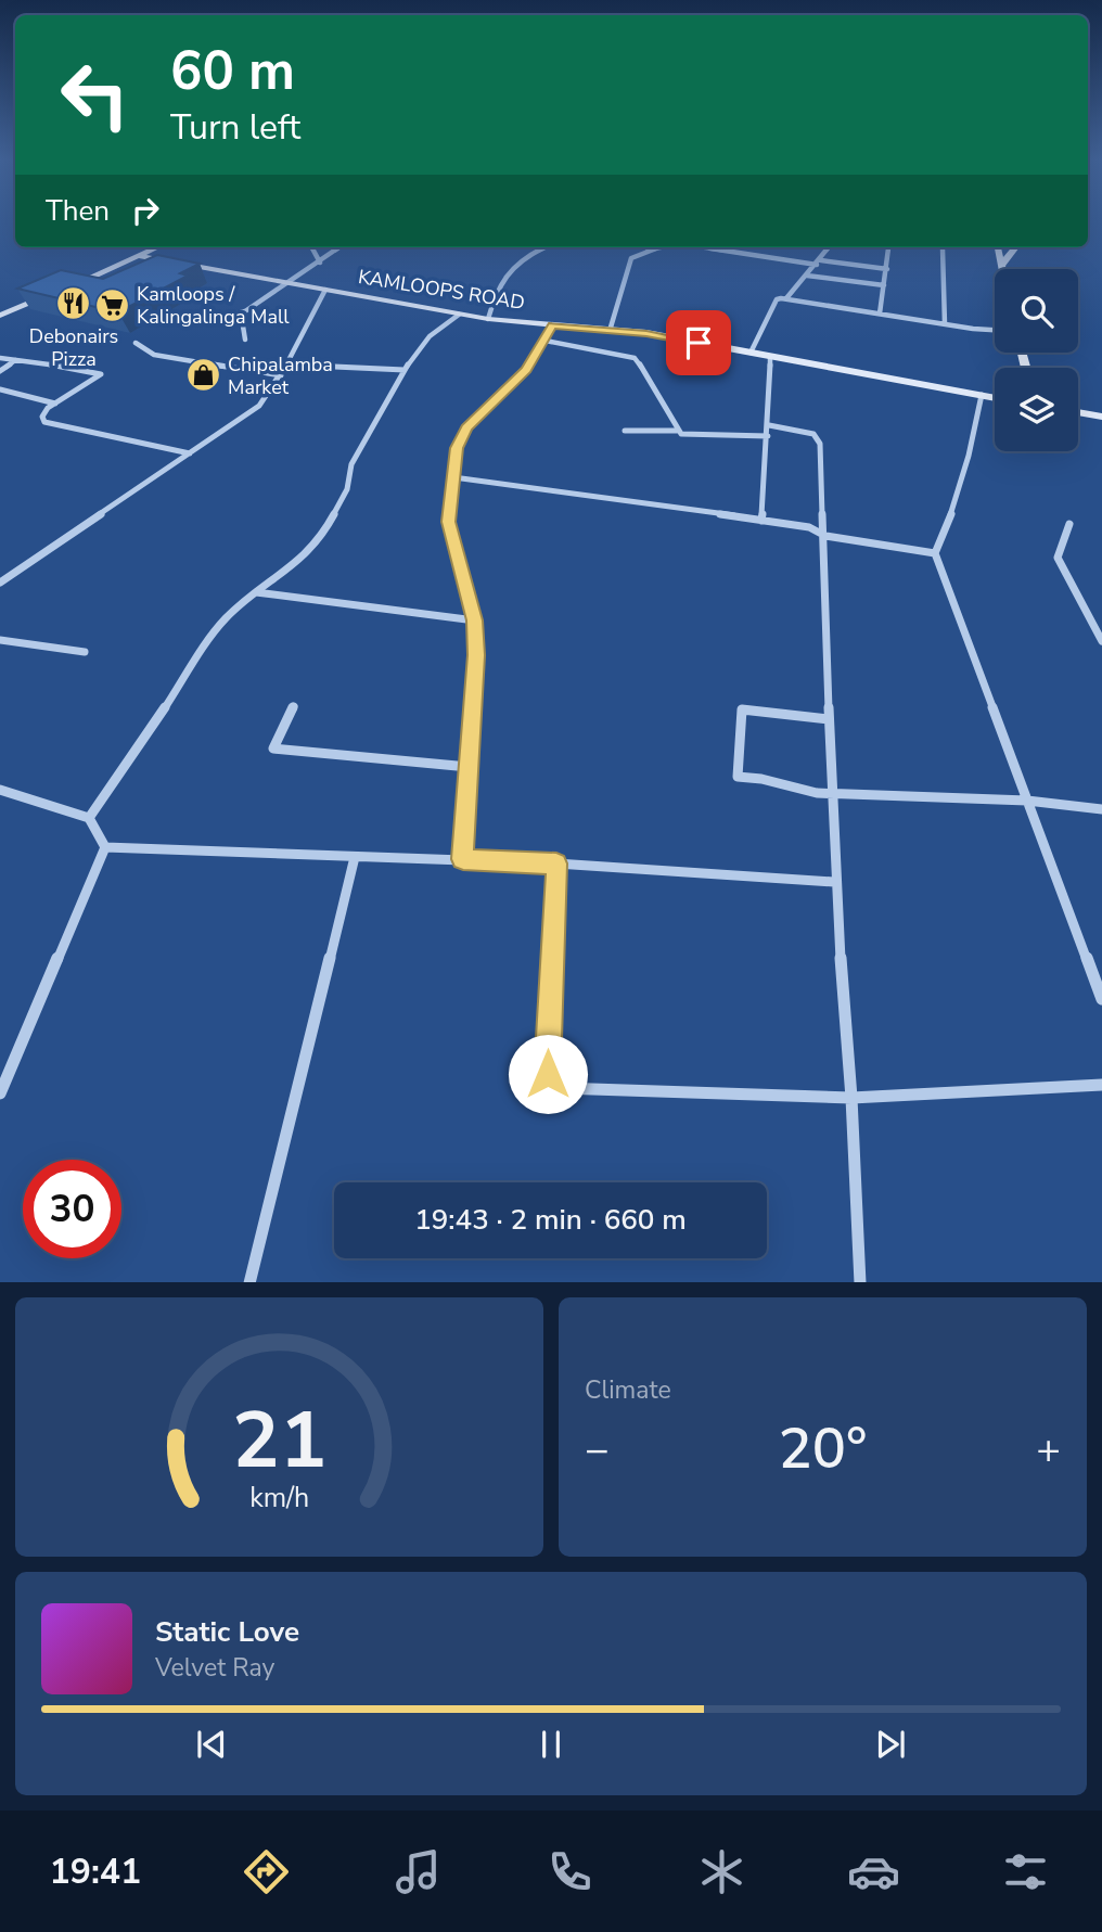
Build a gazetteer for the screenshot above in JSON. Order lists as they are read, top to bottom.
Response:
{
  "streets": {
    "main road": ["KAMLOOPS ROAD"]
  },
  "places": {
    "restaurant": ["Debonairs Pizza"],
    "supermarket": ["Kamloops / Kalingalinga Mall"],
    "shop": ["Chipalamba Market"]
  },
  "page": {
    "turn": ["60 m", "Turn left"],
    "then": "Then",
    "limit": "30",
    "trip": "19:43 · 2 min · 660 m",
    "tile": "Climate",
    "heat": ["−", "20°", "+"],
    "song": ["Static Love", "Velvet Ray"],
    "tabs": "19:41",
    "gauge": ["21", "km/h"]
  }
}
